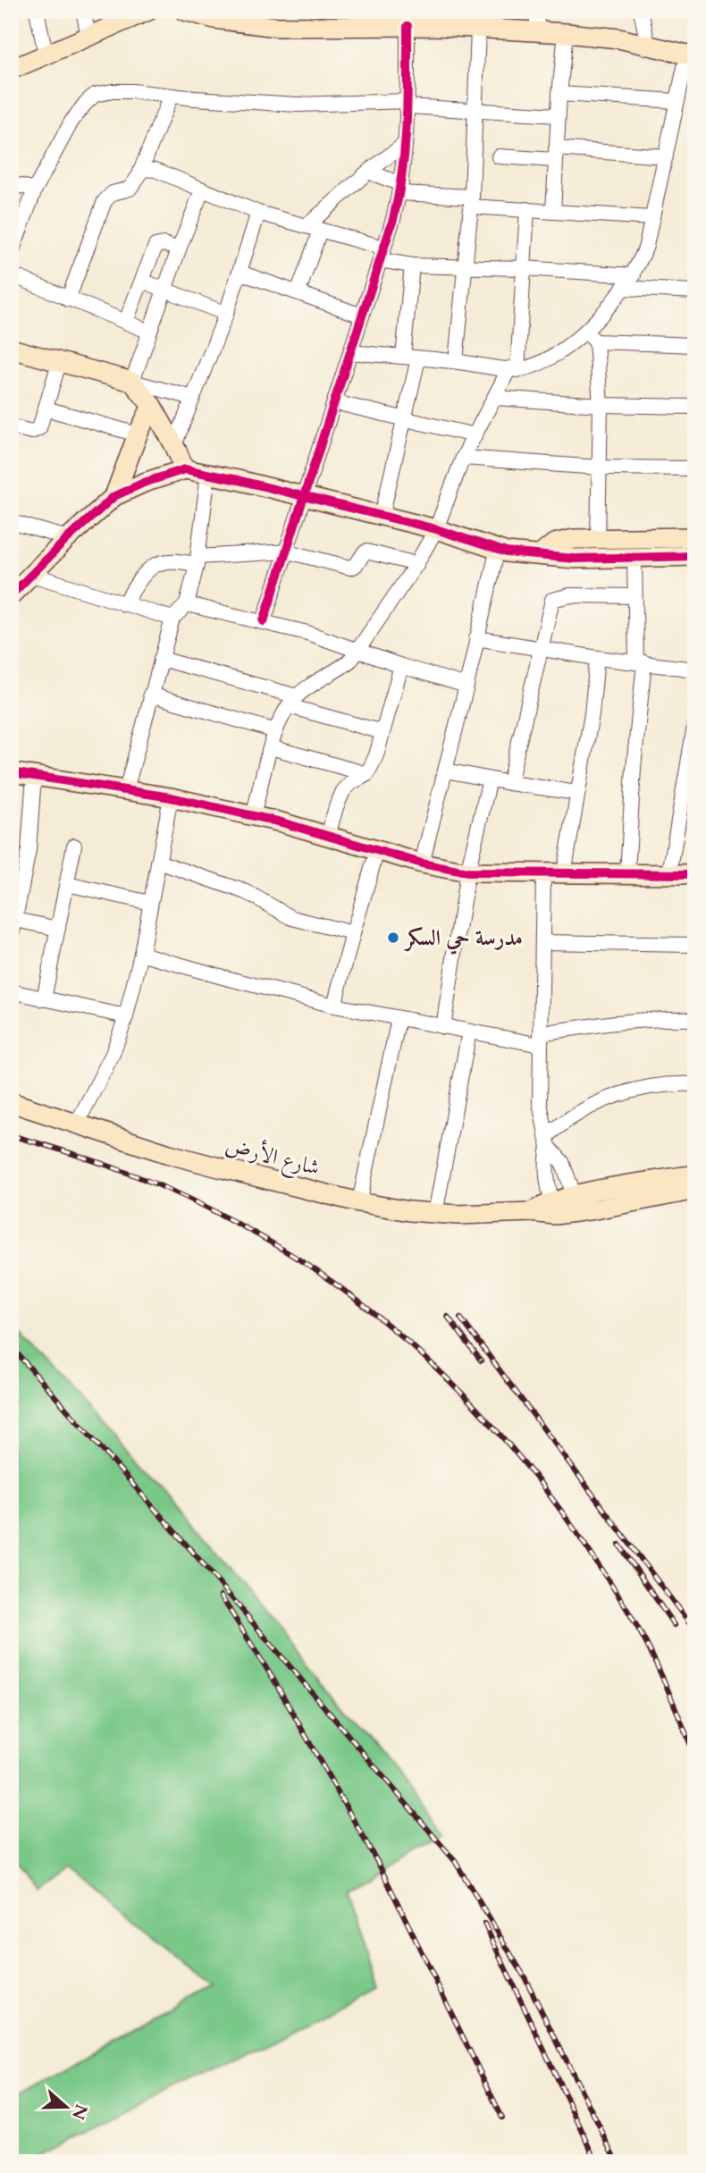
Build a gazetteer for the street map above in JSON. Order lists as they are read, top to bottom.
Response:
{
  "streets": {
    "street": ["شارع الأرض"]
  },
  "places": ["مدرسة حي السكر"],
  "north": "right"
}
